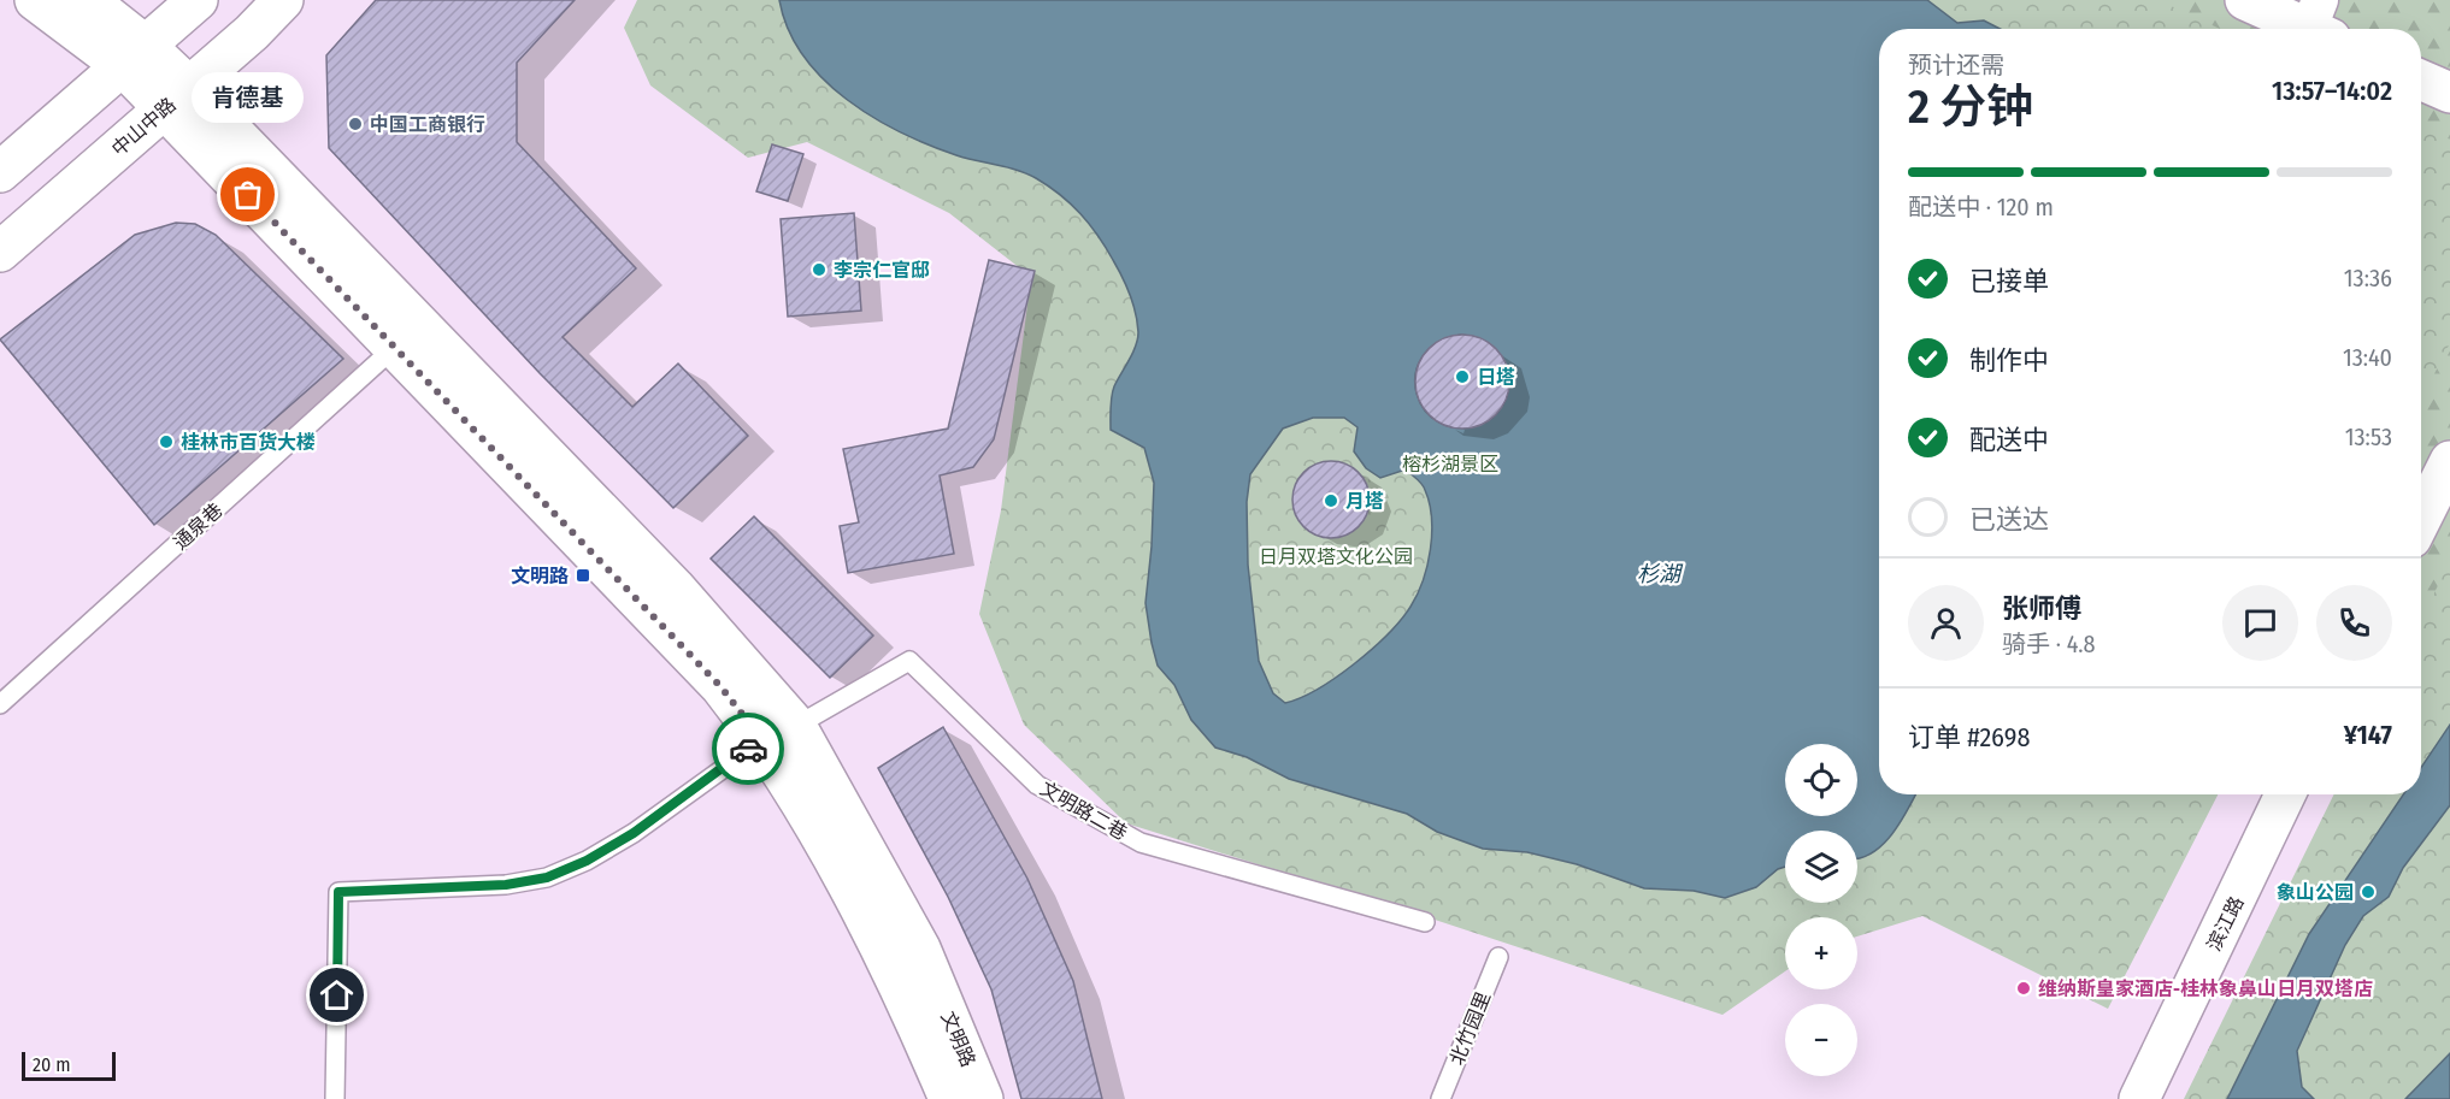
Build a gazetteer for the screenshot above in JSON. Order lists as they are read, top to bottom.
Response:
{
  "streets": {
    "main road": ["中山中路", "滨江路", "文明路"],
    "lane": ["通泉巷", "文明路二巷", "北竹园里"]
  },
  "crossings": [
    ["中山中路", "文明路"],
    ["通泉巷", "文明路"],
    ["文明路二巷", "文明路"]
  ],
  "water": ["杉湖"],
  "parks": ["榕杉湖景区", "日月双塔文化公园"],
  "places": {
    "other": [
      "中国工商银行",
      "肯德基",
      "李宗仁官邸",
      "日塔",
      "桂林市百货大楼",
      "月塔",
      "象山公园",
      "维纳斯皇家酒店-桂林象鼻山日月双塔店"
    ],
    "transit": ["文明路"]
  },
  "scale_bar": "20 m",
  "page": {
    "heading": ["2 分钟", "预计还需", "13:57–14:02"],
    "panel": [
      "张师傅",
      "骑手 · 4.8",
      "订单 #2698",
      "¥147"
    ],
    "bubble": "肯德基",
    "bar": "配送中 · 120 m",
    "list": [
      ["已接单", "13:36"],
      ["制作中", "13:40"],
      ["配送中", "13:53"],
      "已送达"
    ],
    "map_buttons": ["+", "−"],
    "scale": "20 m"
  }
}
